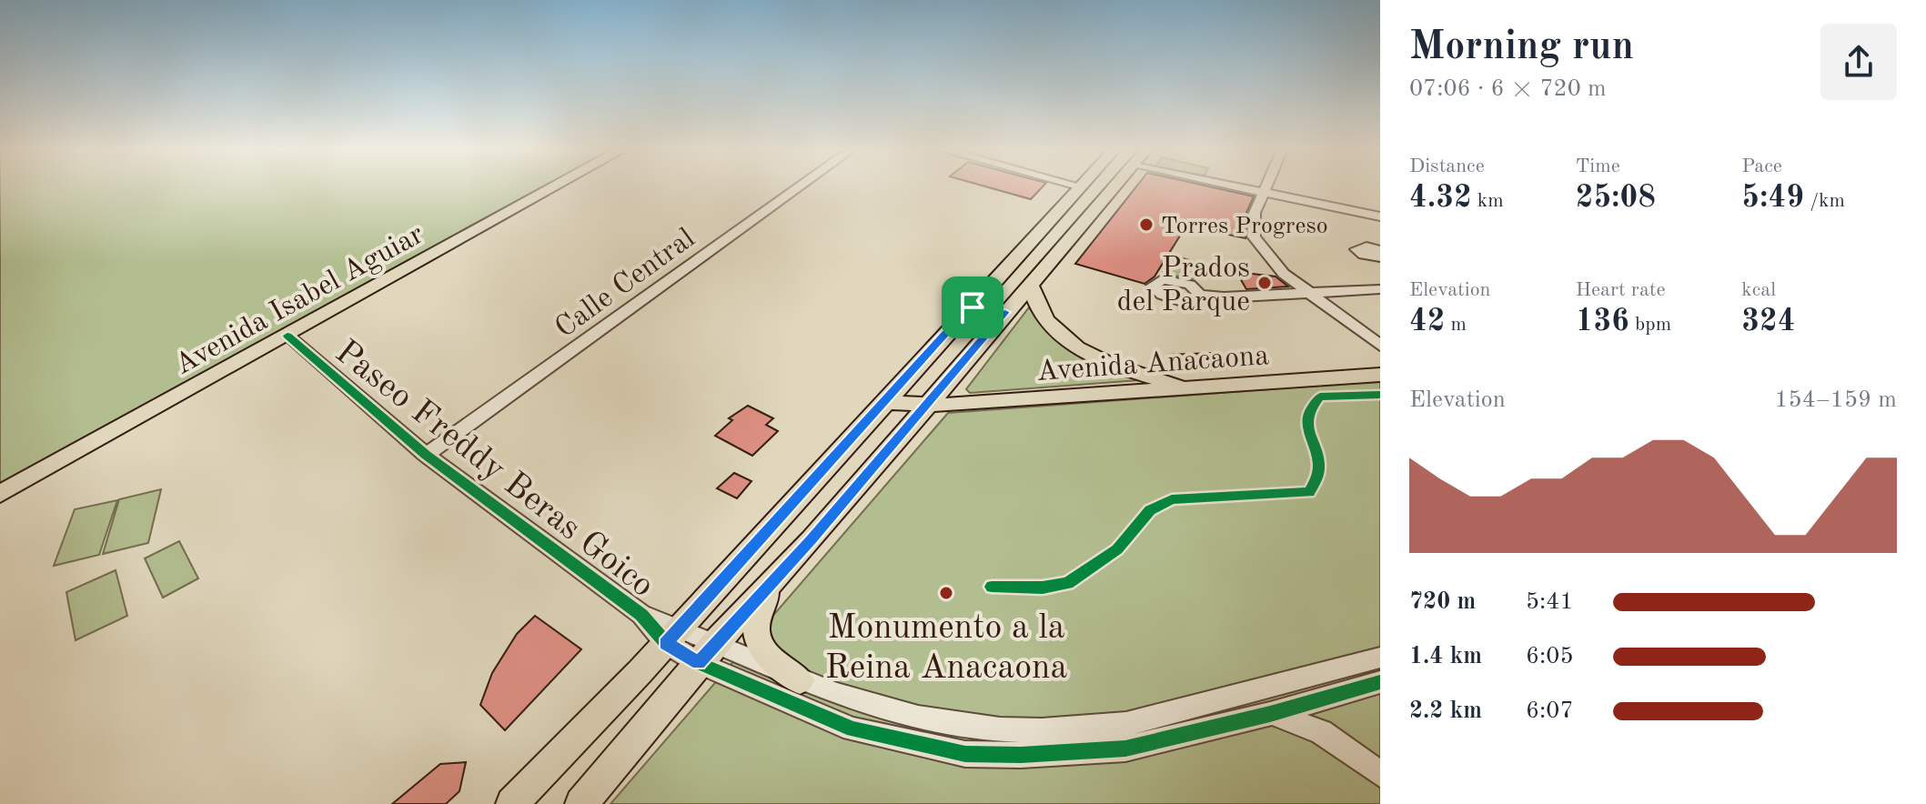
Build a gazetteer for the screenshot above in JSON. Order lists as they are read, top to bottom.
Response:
{
  "streets": {
    "main road": ["Avenida Isabel Aguiar", "Avenida Anacaona"],
    "street": ["Calle Central", "Paseo Freddy Beras Goico"]
  },
  "crossings": [
    ["Calle Central", "Paseo Freddy Beras Goico"],
    ["Avenida Isabel Aguiar", "Paseo Freddy Beras Goico"]
  ],
  "places": ["Torres Progreso", "Prados del Parque", "Monumento a la Reina Anacaona"],
  "page": {
    "heading": ["Morning run", "07:06 · 6 × 720 m"],
    "stats": [
      ["Distance", "4.32 km"],
      ["Time", "25:08"],
      ["Pace", "5:49 /km"],
      ["Elevation", "42 m"],
      ["Heart rate", "136 bpm"],
      ["kcal", "324"]
    ],
    "chart": ["Elevation", "154–159 m"],
    "list": [
      {
        "name": "720 m",
        "note": "5:41"
      },
      {
        "name": "1.4 km",
        "note": "6:05"
      },
      {
        "name": "2.2 km",
        "note": "6:07"
      }
    ]
  }
}
